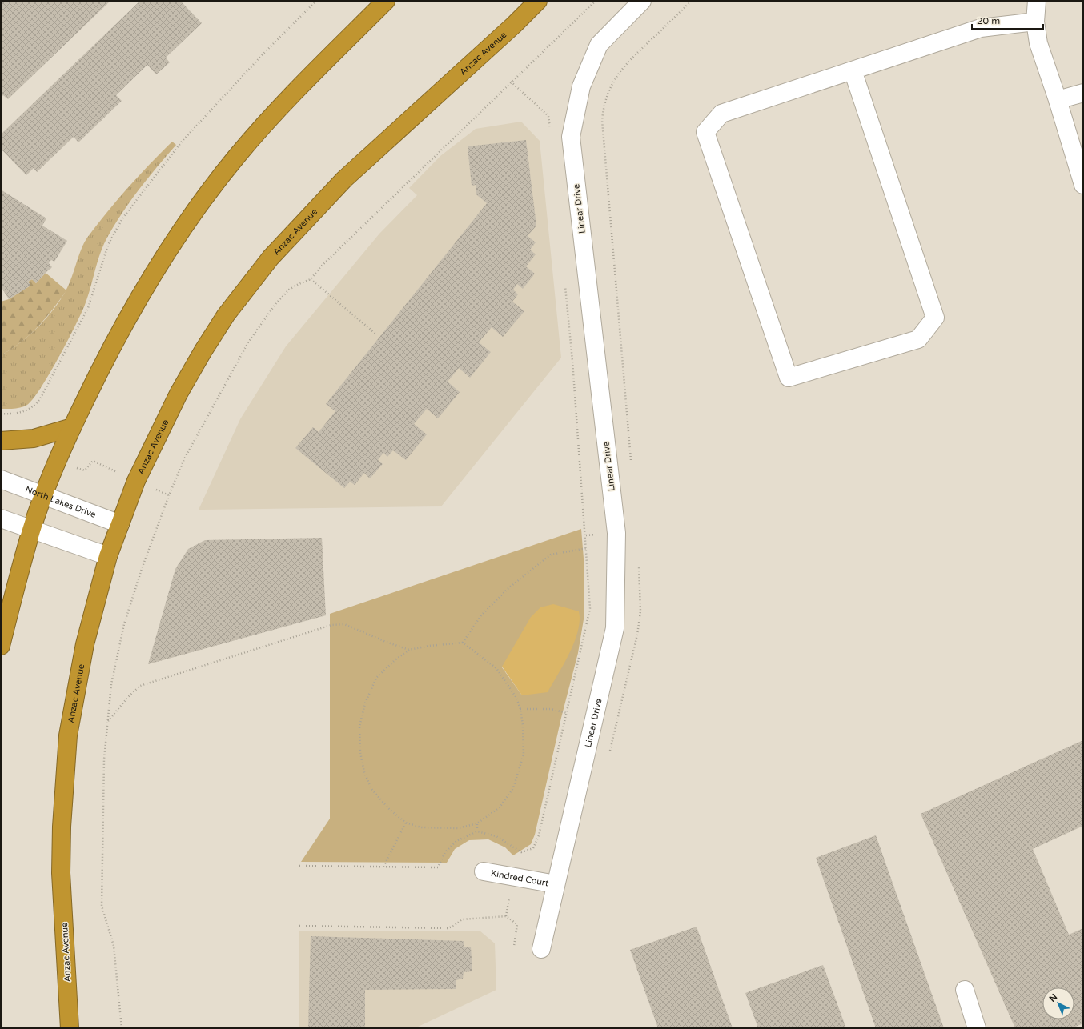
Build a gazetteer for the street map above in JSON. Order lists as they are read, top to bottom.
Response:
{
  "streets": {
    "highway": ["Anzac Avenue"],
    "street": ["Linear Drive", "North Lakes Drive", "Kindred Court"]
  },
  "crossings": [
    ["Anzac Avenue", "North Lakes Drive"],
    ["Linear Drive", "Kindred Court"]
  ],
  "scale_bar": "20 m",
  "north": "top left"
}
